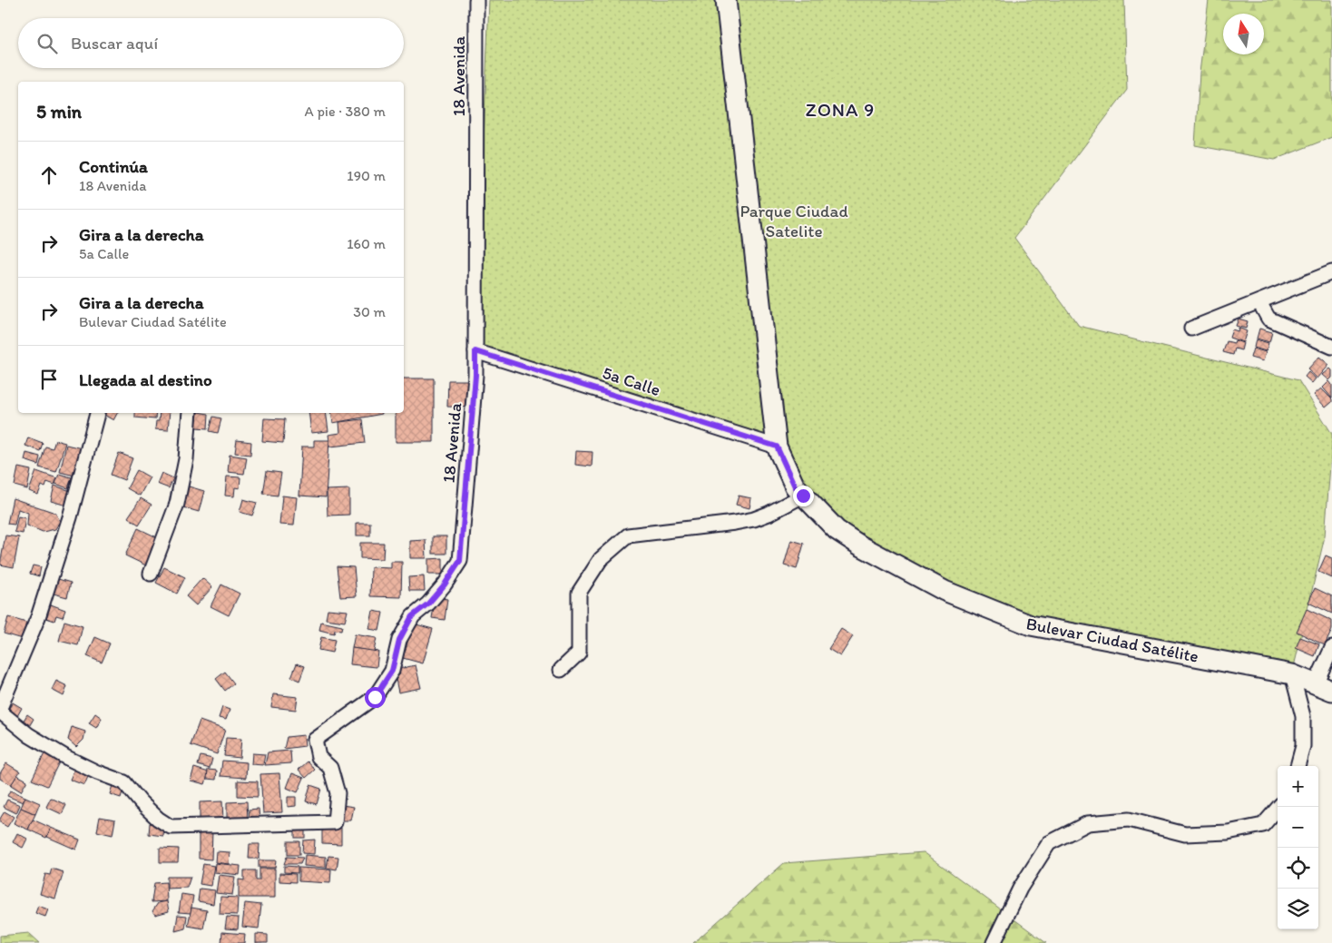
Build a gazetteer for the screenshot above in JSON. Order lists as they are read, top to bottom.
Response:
{
  "streets": {
    "street": ["18 Avenida", "5a Calle", "Bulevar Ciudad Satélite"]
  },
  "crossings": [
    ["18 Avenida", "5a Calle"],
    ["5a Calle", "Bulevar Ciudad Satélite"]
  ],
  "districts": ["ZONA 9"],
  "parks": ["Parque Ciudad Satelite"],
  "north": "top",
  "page": {
    "search": "Buscar aquí",
    "heading": ["5 min", "A pie · 380 m"],
    "list": [
      ["Continúa", "18 Avenida", "190 m"],
      ["Gira a la derecha", "5a Calle", "160 m"],
      ["Gira a la derecha", "Bulevar Ciudad Satélite", "30 m"],
      "Llegada al destino"
    ],
    "map_buttons": ["+", "−"]
  }
}
